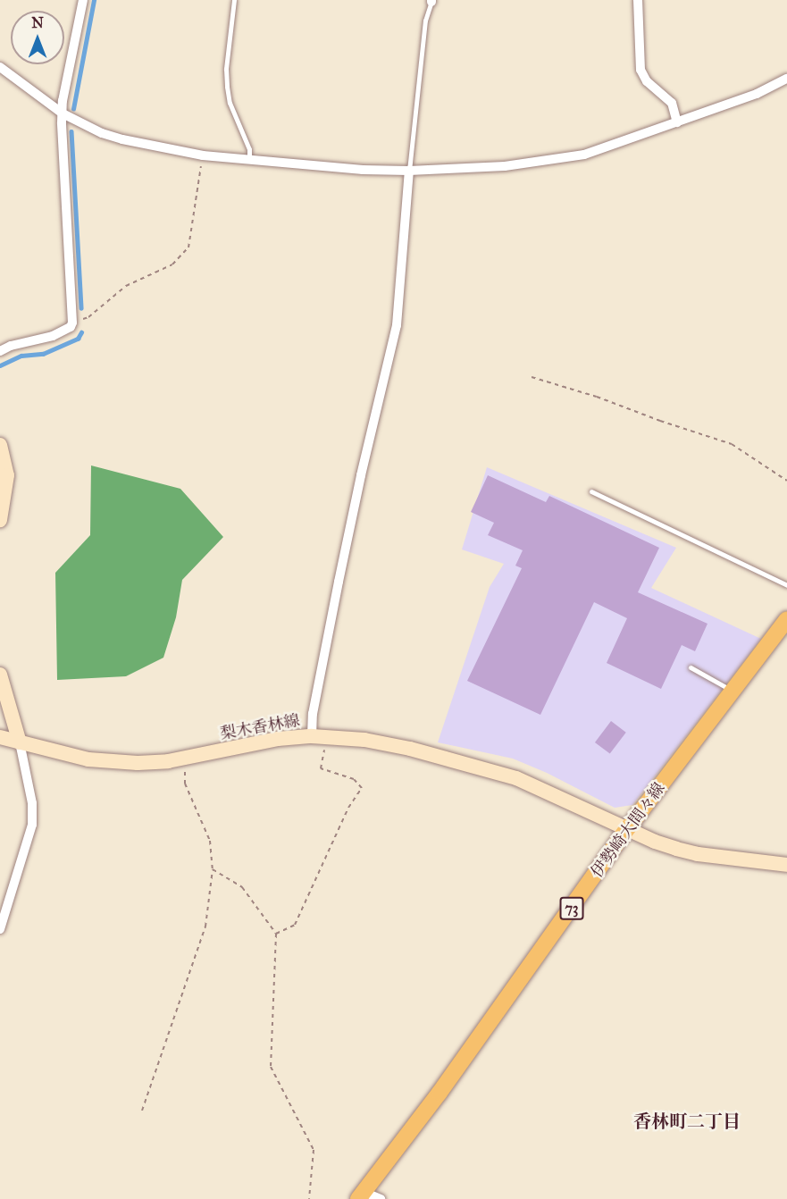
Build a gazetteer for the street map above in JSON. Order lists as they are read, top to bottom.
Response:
{
  "streets": {
    "main road": ["梨木香林線", "伊勢崎大間々線", "73"]
  },
  "crossings": [
    ["梨木香林線", "伊勢崎大間々線"]
  ],
  "districts": ["香林町二丁目"],
  "north": "top"
}
